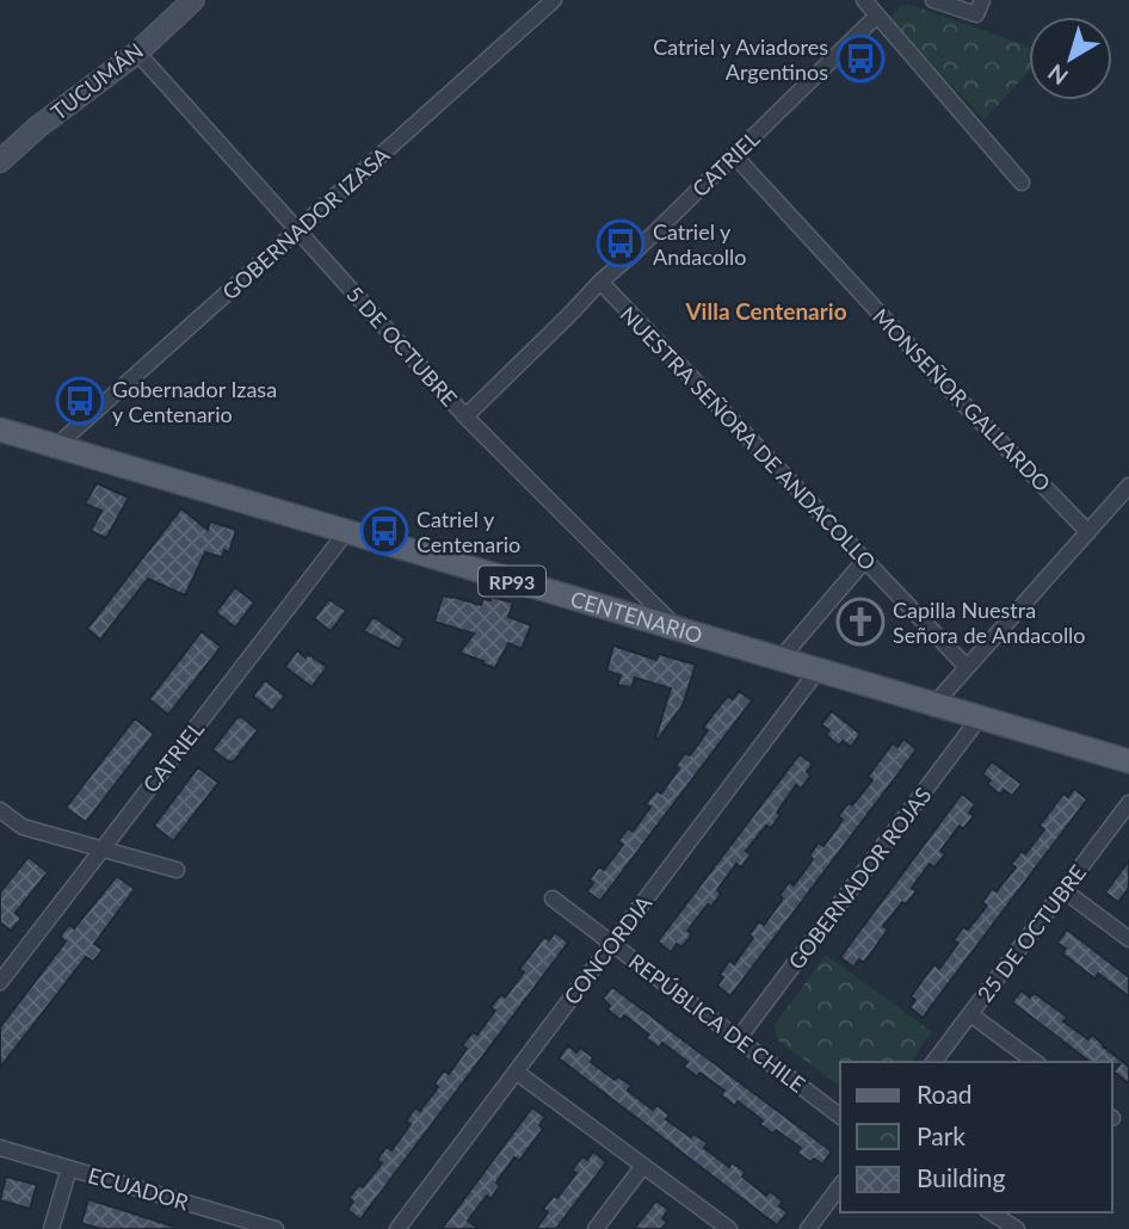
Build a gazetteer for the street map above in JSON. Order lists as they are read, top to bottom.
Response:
{
  "streets": {
    "main road": ["TUCUMÁN", "RP93", "CENTENARIO"],
    "street": [
      "CATRIEL",
      "GOBERNADOR IZASA",
      "5 DE OCTUBRE",
      "MONSEÑOR GALLARDO",
      "NUESTRA SEÑORA DE ANDACOLLO",
      "GOBERNADOR ROJAS",
      "25 DE OCTUBRE",
      "CONCORDIA",
      "REPÚBLICA DE CHILE",
      "ECUADOR"
    ]
  },
  "crossings": [
    ["TUCUMÁN", "5 DE OCTUBRE"],
    ["CATRIEL", "5 DE OCTUBRE"],
    ["CATRIEL", "MONSEÑOR GALLARDO"],
    ["CATRIEL", "NUESTRA SEÑORA DE ANDACOLLO"],
    ["CATRIEL", "CENTENARIO"],
    ["GOBERNADOR IZASA", "5 DE OCTUBRE"],
    ["GOBERNADOR IZASA", "CENTENARIO"],
    ["5 DE OCTUBRE", "CENTENARIO"],
    ["CENTENARIO", "GOBERNADOR ROJAS"],
    ["CENTENARIO", "CONCORDIA"],
    ["GOBERNADOR ROJAS", "REPÚBLICA DE CHILE"],
    ["CONCORDIA", "REPÚBLICA DE CHILE"]
  ],
  "districts": ["Villa Centenario"],
  "places": {
    "bus stop": [
      "Catriel y Aviadores Argentinos",
      "Catriel y Andacollo",
      "Gobernador Izasa y Centenario",
      "Catriel y Centenario"
    ],
    "church": ["Capilla Nuestra Señora de Andacollo"]
  },
  "legend": ["Road", "Park", "Building"],
  "north": "bottom left"
}
